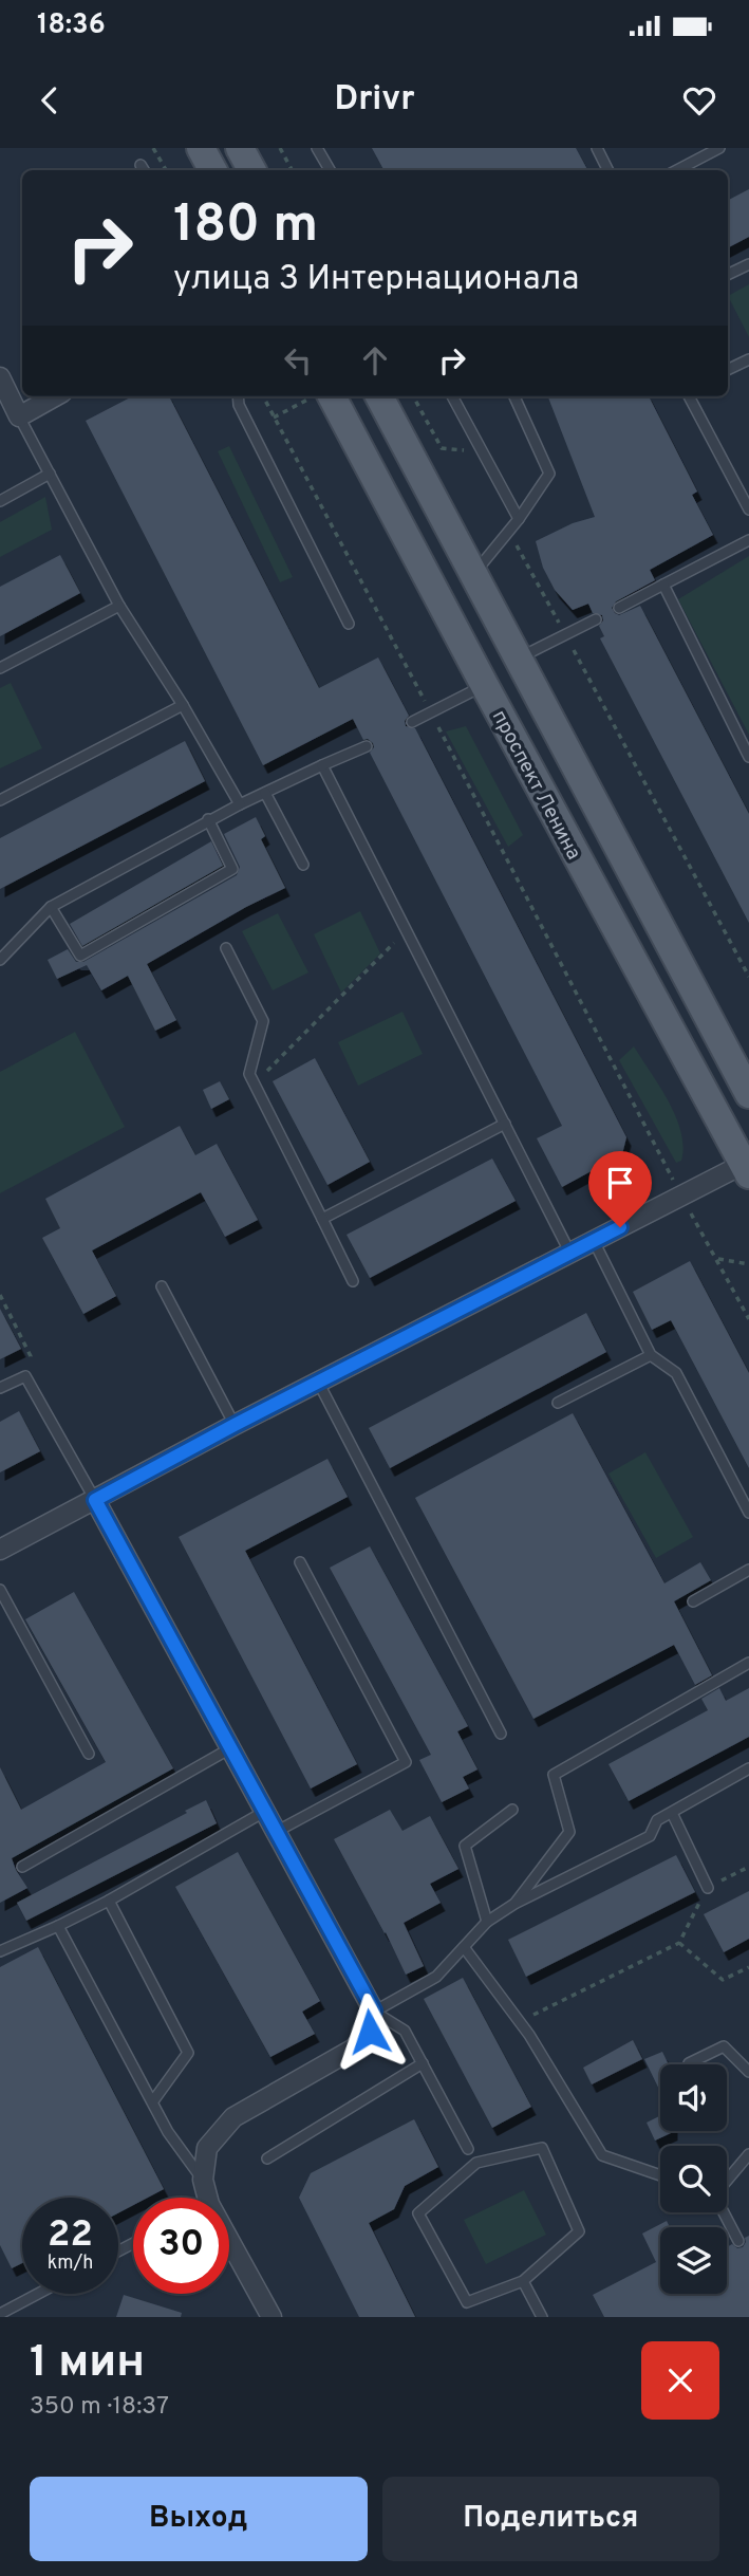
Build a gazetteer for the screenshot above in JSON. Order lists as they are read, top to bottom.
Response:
{
  "streets": {
    "main road": ["проспект Ленина"]
  },
  "page": {
    "status": "18:36",
    "header": "Drivr",
    "turn": ["180 m", "улица 3 Интернационала"],
    "speed": "22 km/h",
    "limit": "30",
    "heading": ["1 мин", "350 m · 18:37"],
    "buttons": ["Выход", "Поделиться"]
  }
}
